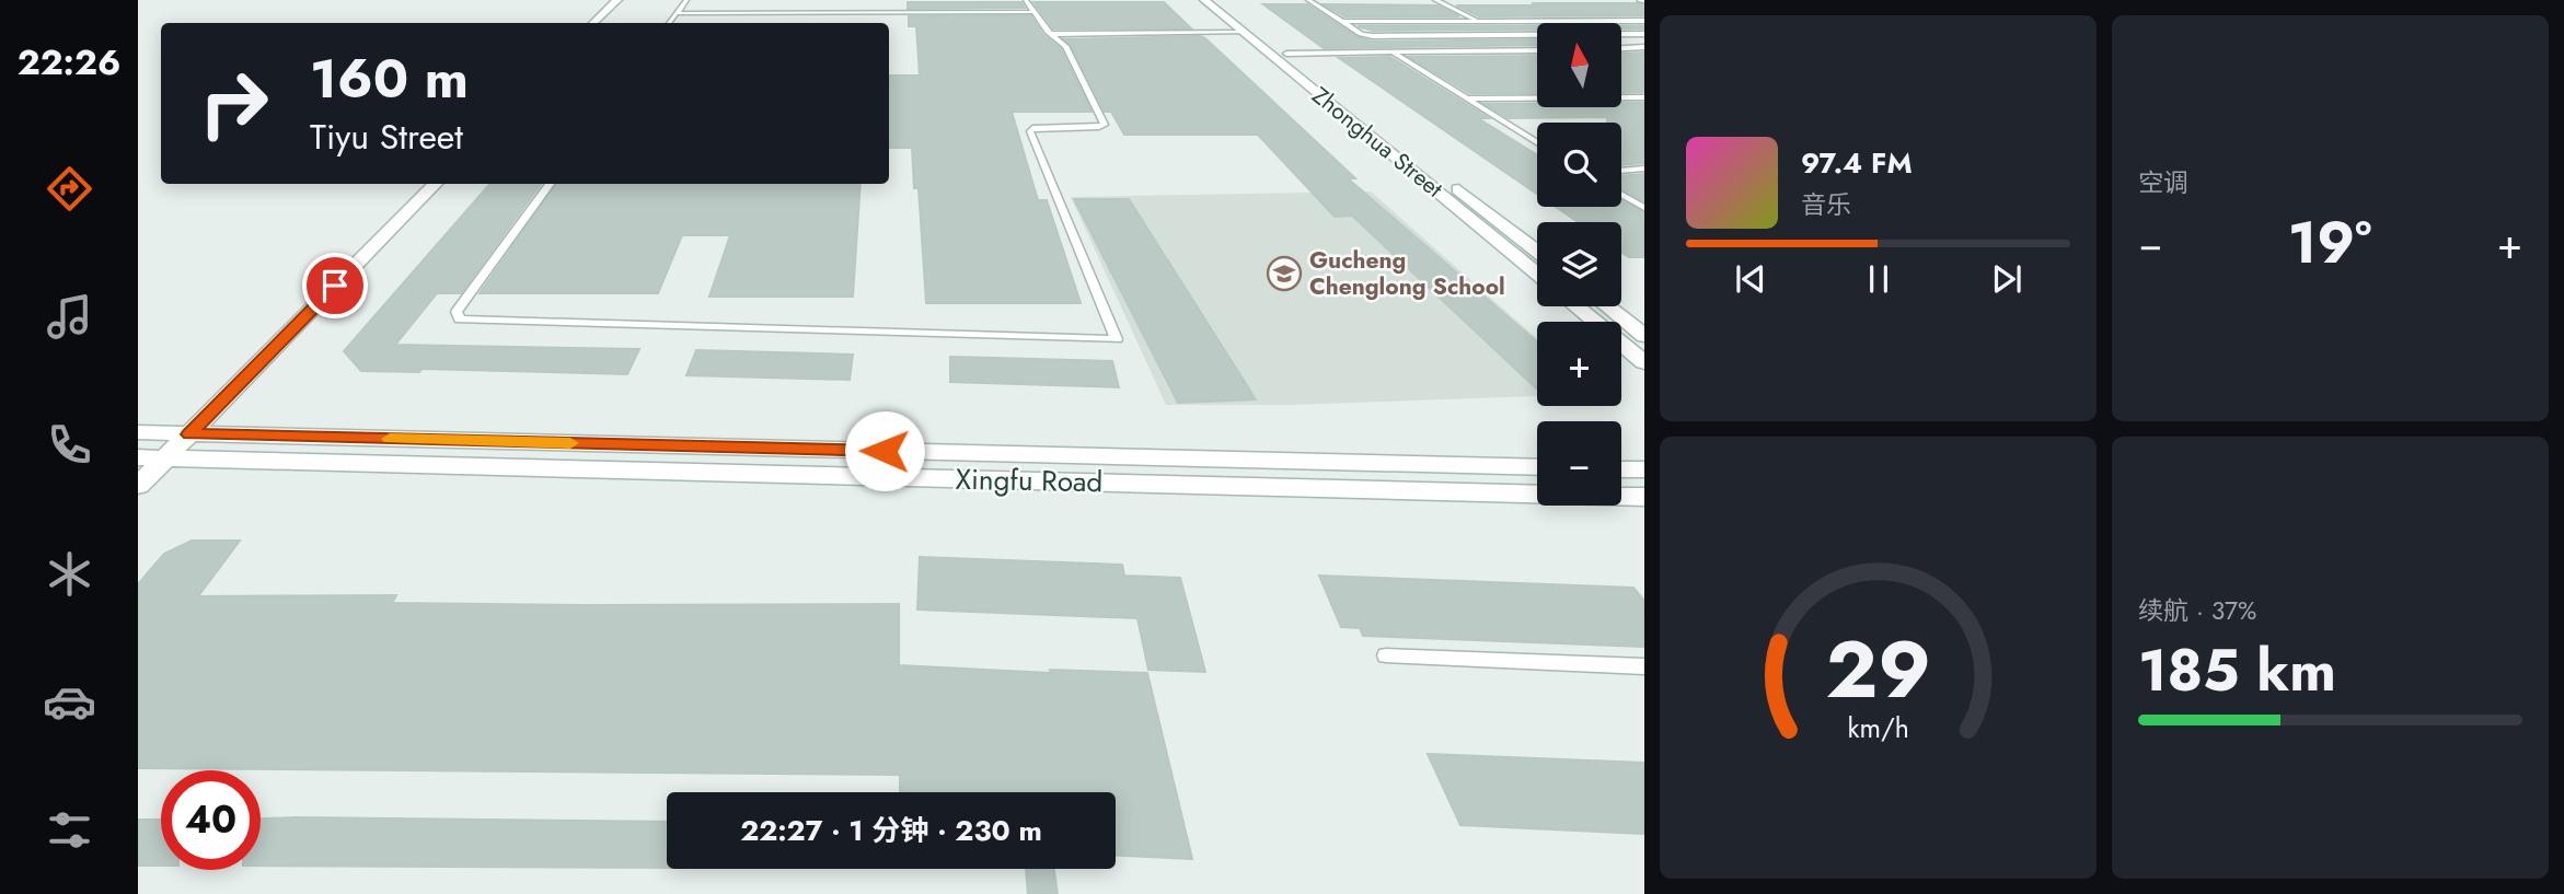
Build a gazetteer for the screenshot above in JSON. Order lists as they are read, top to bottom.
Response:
{
  "streets": {
    "street": ["Zhonghua Street", "Xingfu Road"]
  },
  "places": {
    "school or university": ["Gucheng Chenglong School"]
  },
  "north": "top",
  "page": {
    "tabs": "22:26",
    "tile": [
      "空调",
      ["续航 · 37%", "185 km"]
    ],
    "map_buttons": ["+", "−"],
    "turn": ["160 m", "Tiyu Street"],
    "song": ["97.4 FM", "音乐"],
    "heat": ["−", "19°", "+"],
    "limit": "40",
    "trip": "22:27 · 1 分钟 · 230 m",
    "gauge": ["29", "km/h"]
  }
}
